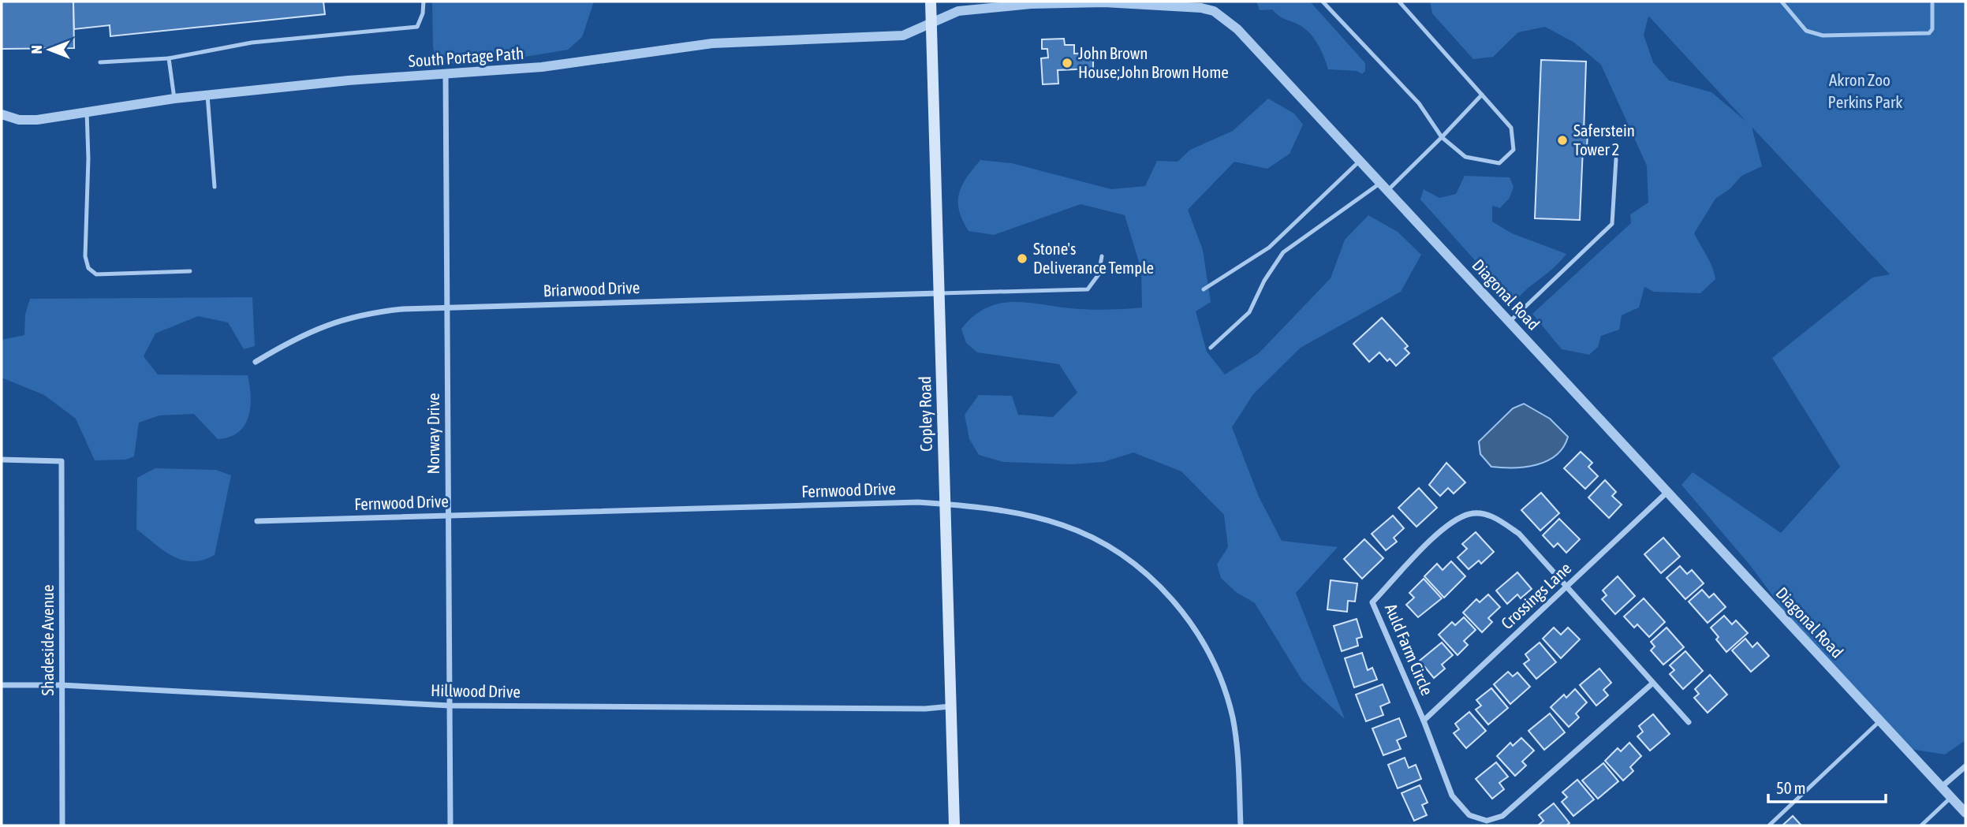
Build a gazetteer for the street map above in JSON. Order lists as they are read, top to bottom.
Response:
{
  "streets": {
    "main road": ["Copley Road"],
    "street": [
      "South Portage Path",
      "Briarwood Drive",
      "Diagonal Road",
      "Norway Drive",
      "Fernwood Drive",
      "Crossings Lane",
      "Shadeside Avenue",
      "Auld Farm Circle",
      "Hillwood Drive"
    ]
  },
  "crossings": [
    ["South Portage Path", "Diagonal Road"],
    ["South Portage Path", "Copley Road"],
    ["South Portage Path", "Norway Drive"],
    ["Briarwood Drive", "Copley Road"],
    ["Briarwood Drive", "Norway Drive"],
    ["Diagonal Road", "Copley Road"],
    ["Diagonal Road", "Crossings Lane"],
    ["Copley Road", "Fernwood Drive"],
    ["Copley Road", "Hillwood Drive"],
    ["Norway Drive", "Fernwood Drive"],
    ["Norway Drive", "Hillwood Drive"],
    ["Crossings Lane", "Auld Farm Circle"],
    ["Shadeside Avenue", "Hillwood Drive"]
  ],
  "parks": ["Akron Zoo", "Perkins Park"],
  "places": ["John Brown House;John Brown Home", "Saferstein Tower 2", "Stone's Deliverance Temple"],
  "scale_bar": "50 m",
  "north": "left"
}
